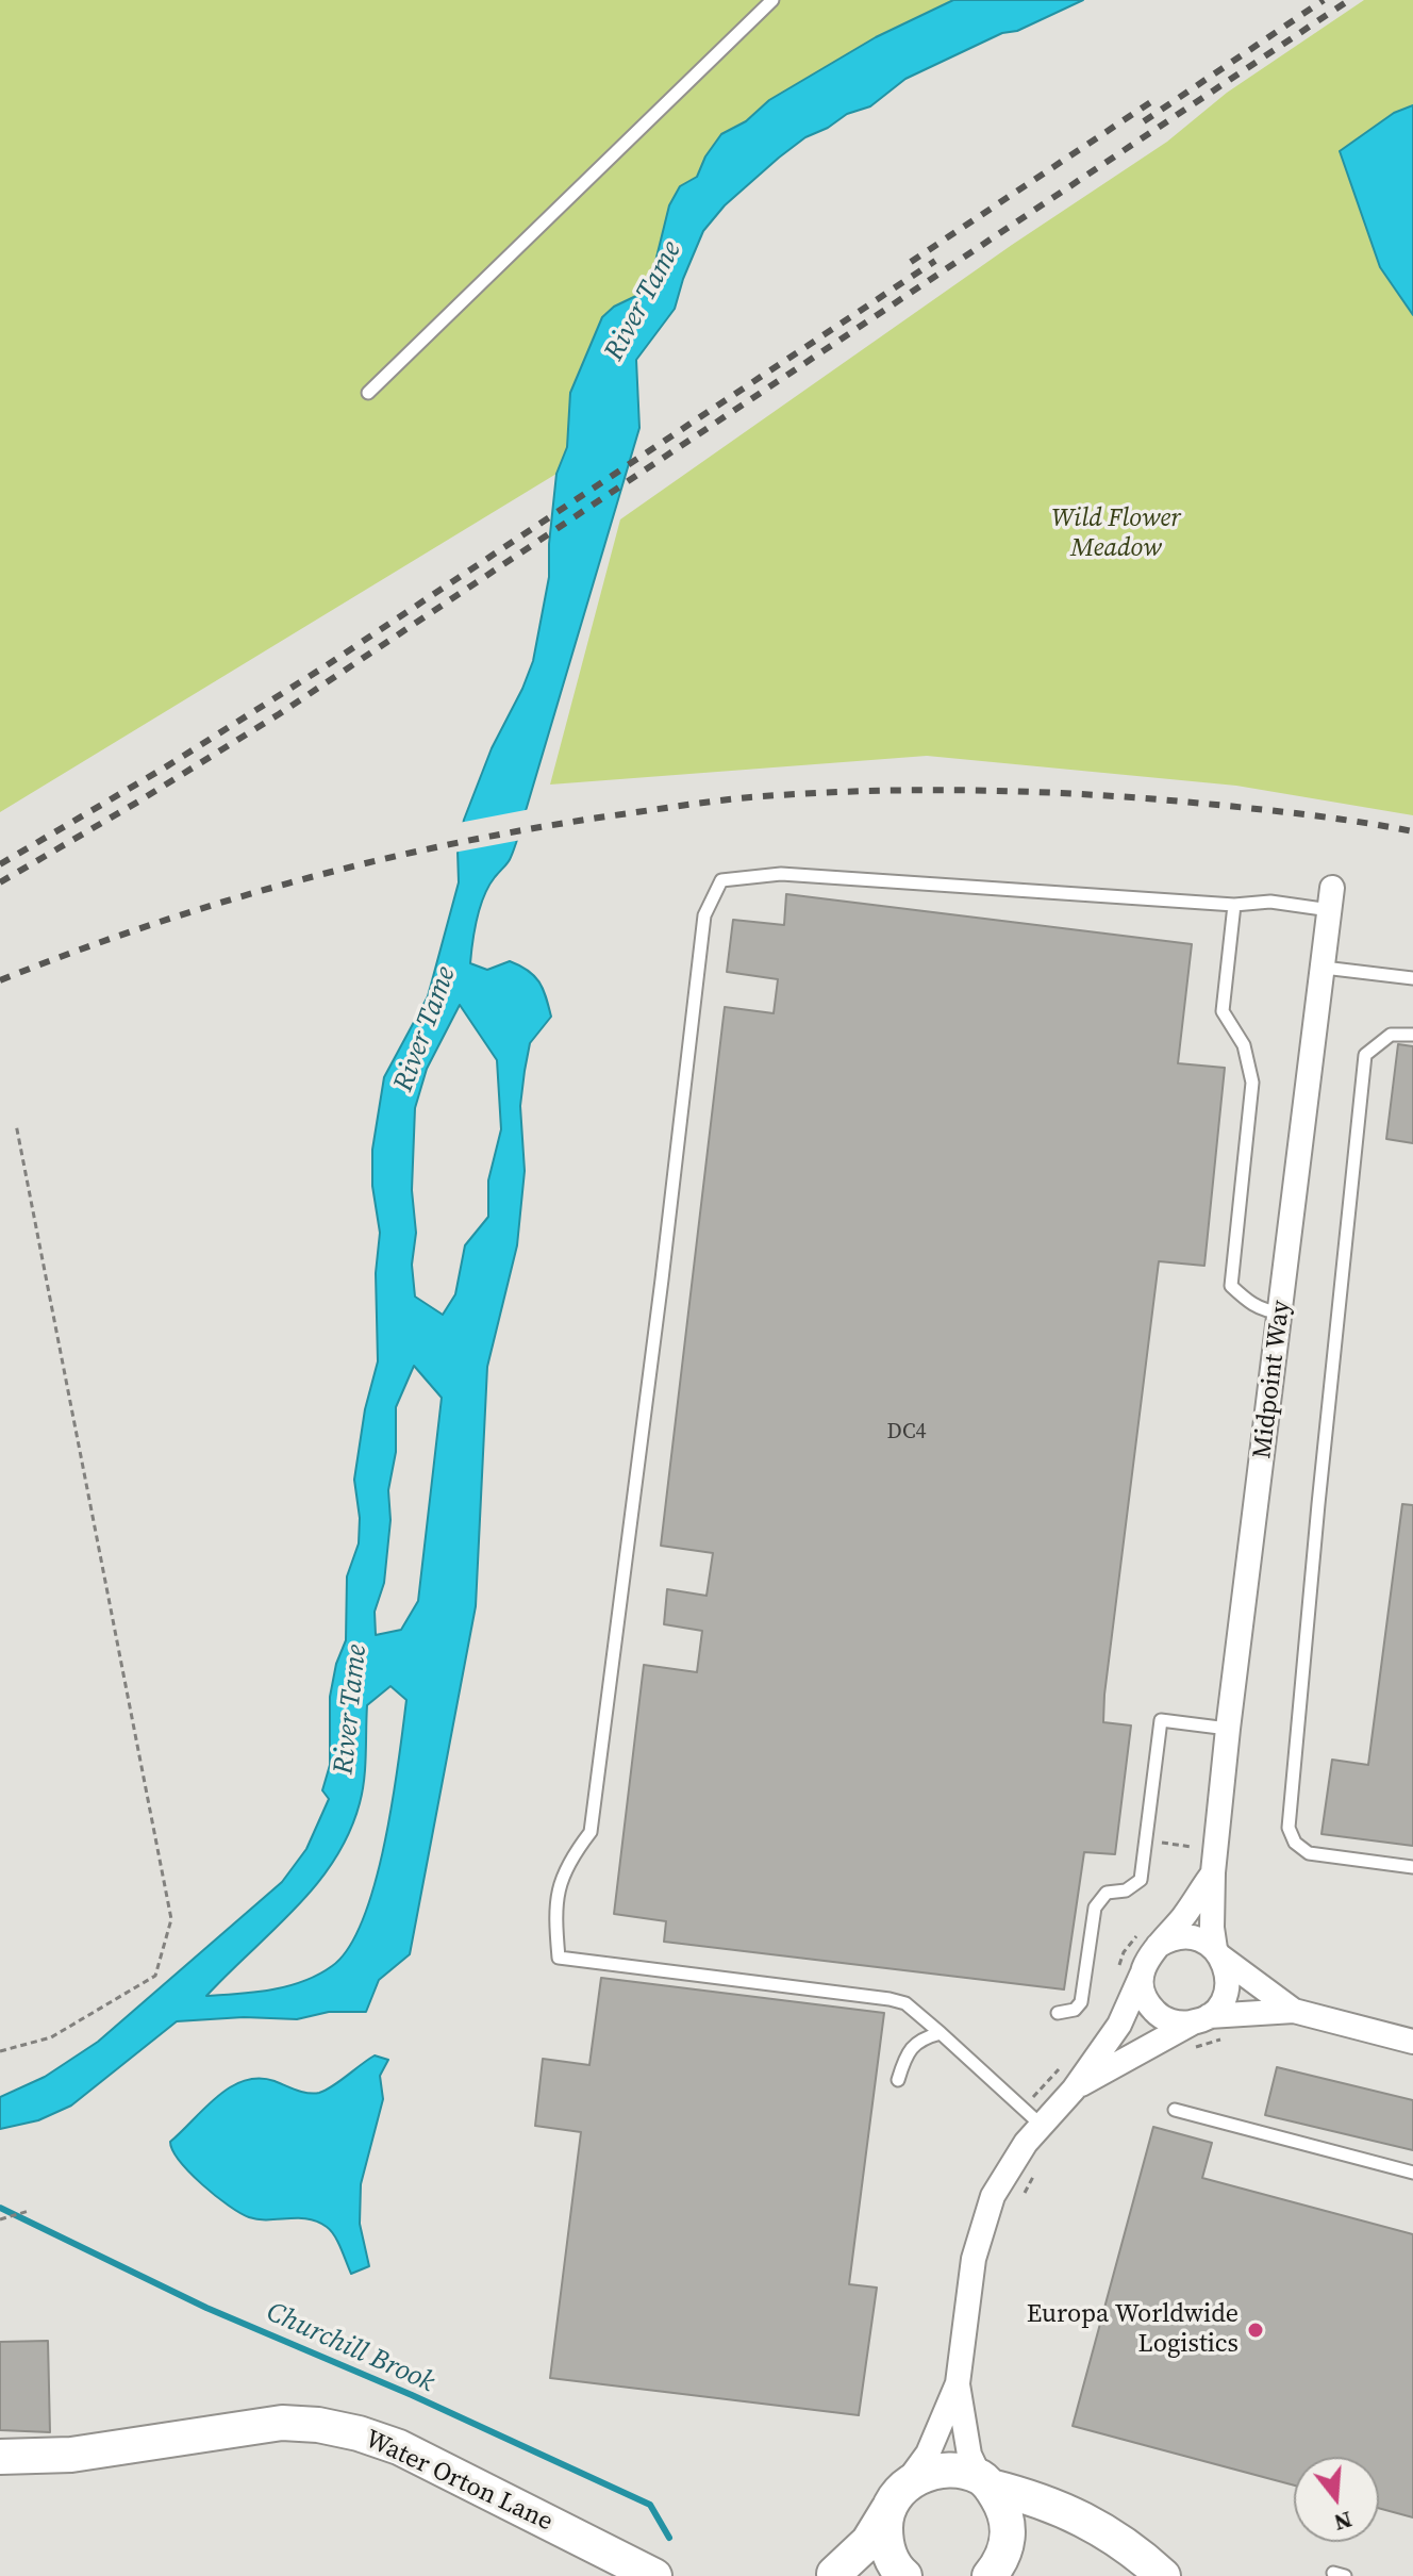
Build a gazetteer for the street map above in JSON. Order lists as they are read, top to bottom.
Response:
{
  "streets": {
    "street": ["Midpoint Way", "Water Orton Lane"]
  },
  "water": ["River Tame", "Churchill Brook"],
  "parks": ["Wild Flower Meadow"],
  "places": ["Europa Worldwide Logistics"],
  "house_numbers": ["DC4"],
  "north": "bottom"
}
